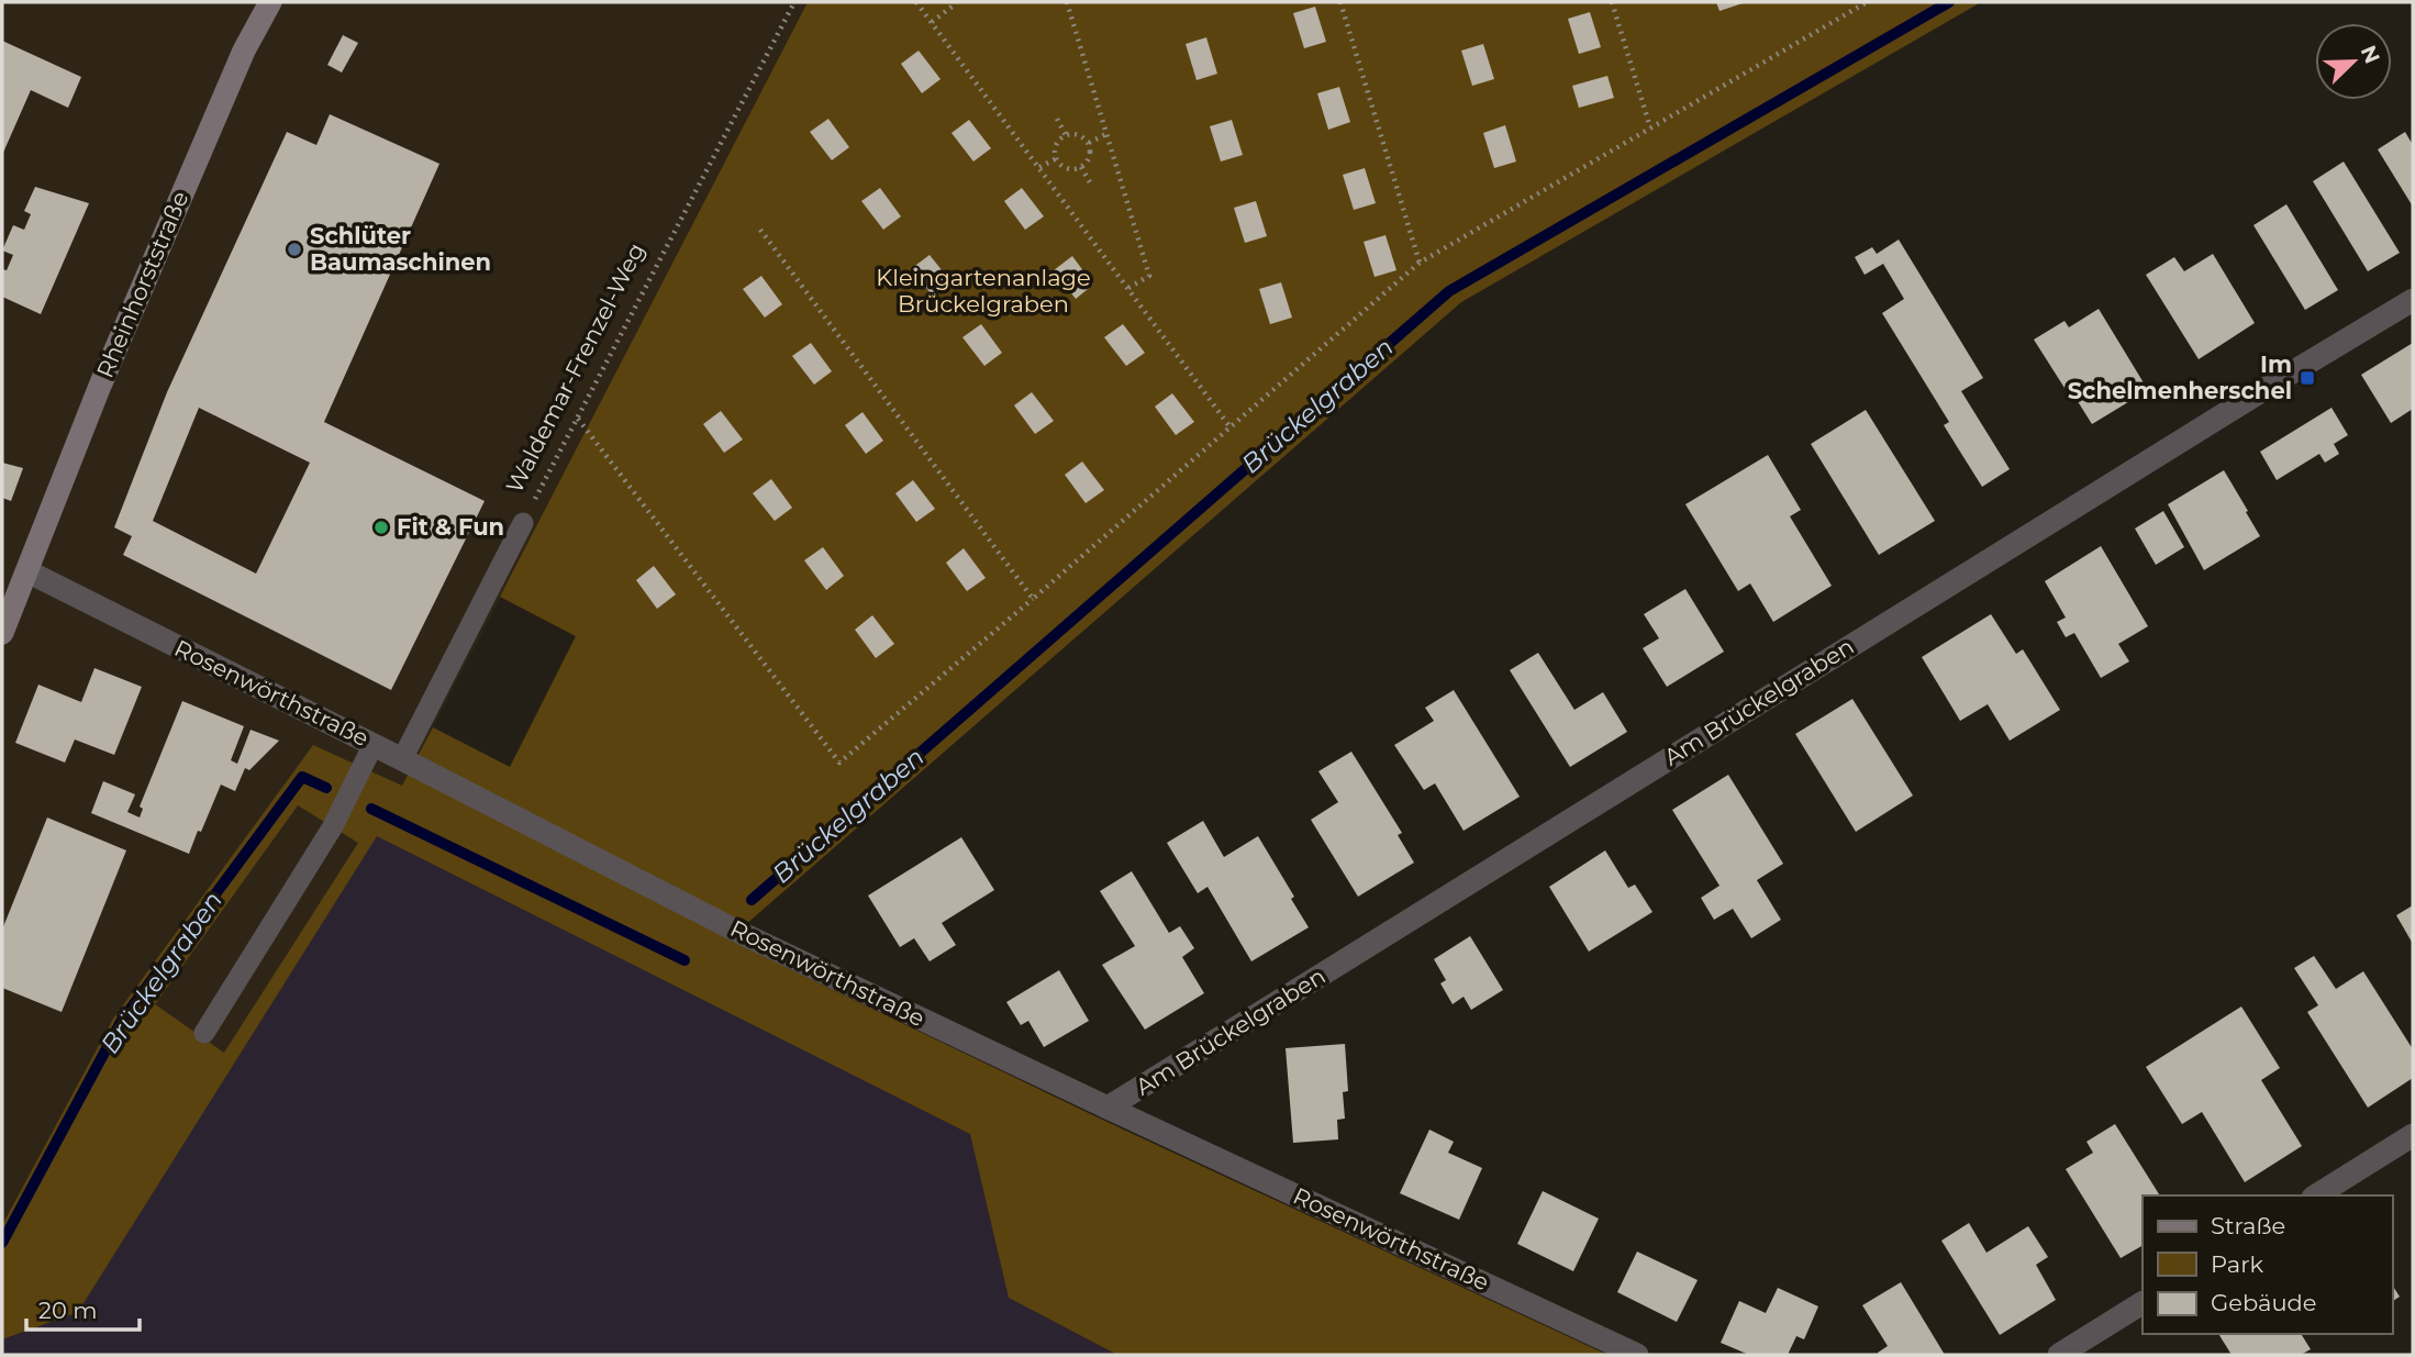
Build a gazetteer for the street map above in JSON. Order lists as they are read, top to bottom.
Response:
{
  "streets": {
    "street": ["Rheinhorststraße", "Rosenwörthstraße", "Am Brückelgraben"],
    "lane": ["Waldemar-Frenzel-Weg"]
  },
  "crossings": [
    ["Rheinhorststraße", "Rosenwörthstraße"],
    ["Waldemar-Frenzel-Weg", "Rosenwörthstraße"],
    ["Rosenwörthstraße", "Am Brückelgraben"]
  ],
  "water": ["Brückelgraben"],
  "parks": ["Kleingartenanlage Brückelgraben"],
  "places": {
    "other": ["Schlüter Baumaschinen", "Fit & Fun"],
    "transit": ["Im Schelmenherschel"]
  },
  "legend": ["Straße", "Park", "Gebäude"],
  "scale_bar": "20 m",
  "north": "top right"
}
